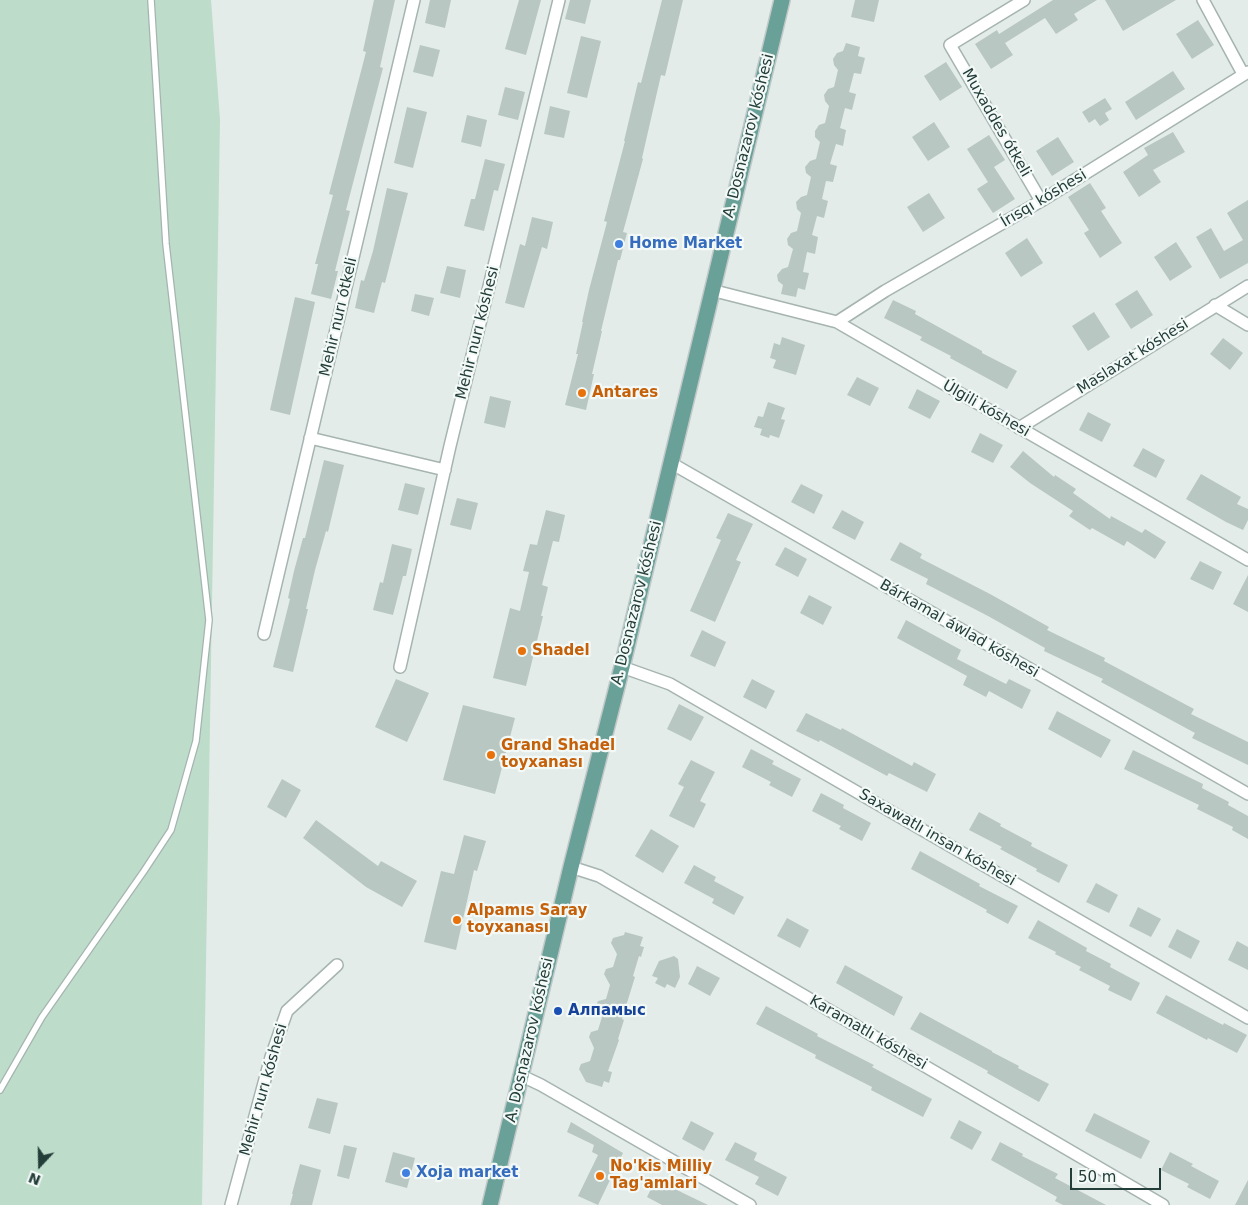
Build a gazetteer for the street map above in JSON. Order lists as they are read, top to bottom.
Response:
{
  "streets": {
    "main road": ["A. Dosnazarov kóshesi"],
    "street": [
      "Muxaddes ótkeli",
      "Írısqı kóshesi",
      "Mehir nurı ótkeli",
      "Mehir nurı kóshesi",
      "Maslaxat kóshesi",
      "Úlgili kóshesi",
      "Bárkamal áwlad kóshesi",
      "Saxawatlı insan kóshesi",
      "Karamatlı kóshesi"
    ]
  },
  "crossings": [
    ["Muxaddes ótkeli", "Írısqı kóshesi"],
    ["A. Dosnazarov kóshesi", "Úlgili kóshesi"],
    ["A. Dosnazarov kóshesi", "Bárkamal áwlad kóshesi"],
    ["A. Dosnazarov kóshesi", "Saxawatlı insan kóshesi"],
    ["A. Dosnazarov kóshesi", "Karamatlı kóshesi"],
    ["Írısqı kóshesi", "Úlgili kóshesi"],
    ["Maslaxat kóshesi", "Úlgili kóshesi"]
  ],
  "places": [
    "Home Market",
    "Antares",
    "Shadel",
    "Grand Shadel toyxanası",
    "Alpamıs Saray toyxanası",
    "Алпамыс",
    "Xoja market",
    "No'kis Milliy Tag'amlari"
  ],
  "scale_bar": "50 m",
  "north": "bottom"
}
